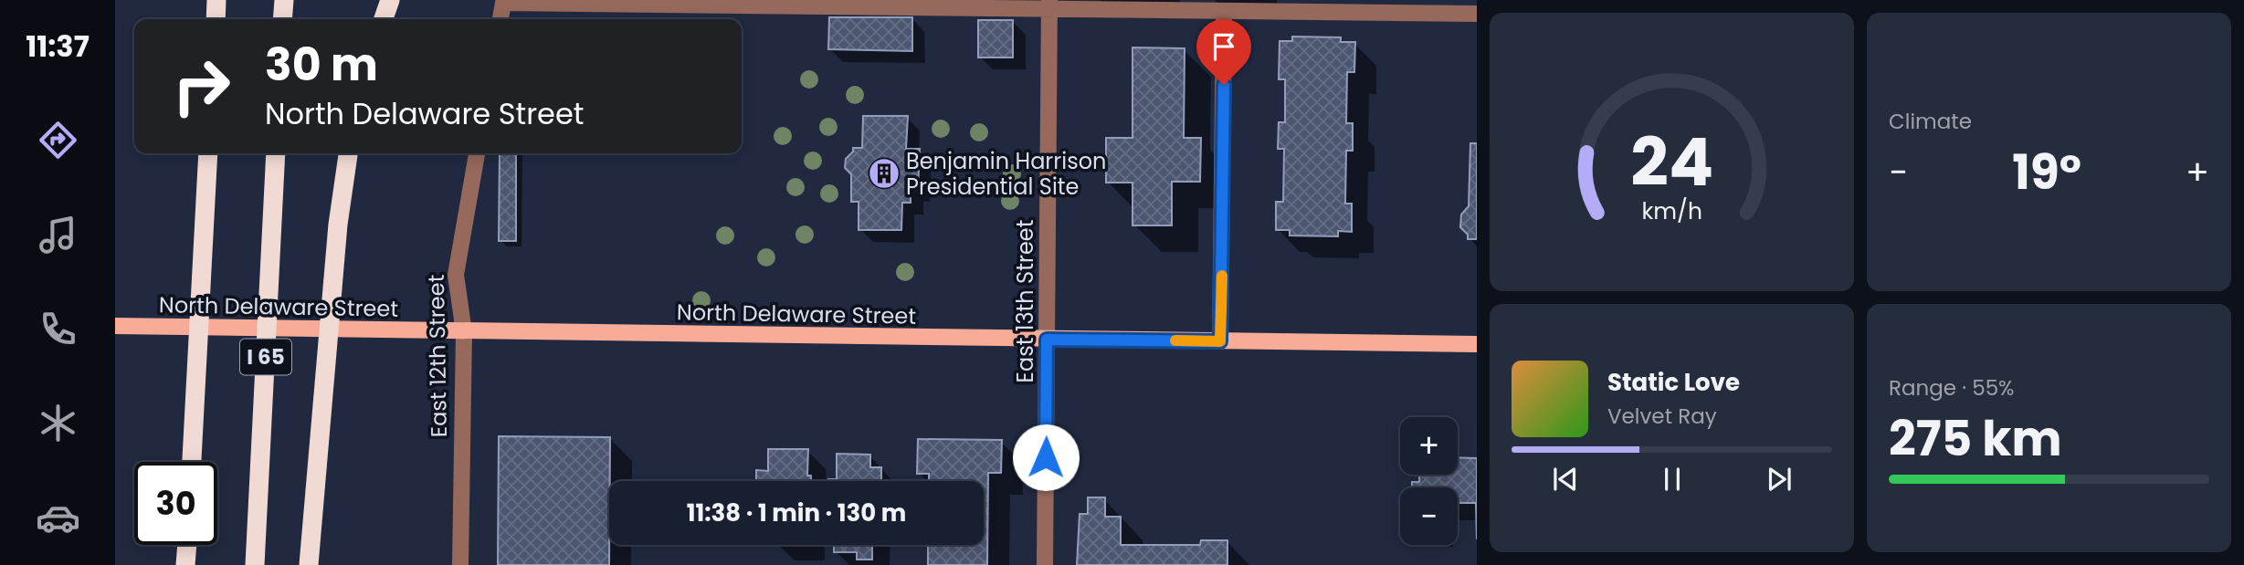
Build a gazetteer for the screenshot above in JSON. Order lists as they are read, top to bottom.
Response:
{
  "streets": {
    "highway": ["I 65"],
    "main road": ["North Delaware Street"],
    "street": ["East 13th Street", "East 12th Street"]
  },
  "crossings": [
    ["East 13th Street", "North Delaware Street"],
    ["North Delaware Street", "East 12th Street"]
  ],
  "places": {
    "building": ["Benjamin Harrison Presidential Site"]
  },
  "page": {
    "tabs": "11:37",
    "tile": [
      "Climate",
      ["Range · 55%", "275 km"]
    ],
    "turn": ["30 m", "North Delaware Street"],
    "heat": ["−", "19°", "+"],
    "song": ["Static Love", "Velvet Ray"],
    "map_buttons": ["+", "−"],
    "limit": "30",
    "trip": "11:38 · 1 min · 130 m",
    "gauge": ["24", "km/h"]
  }
}
